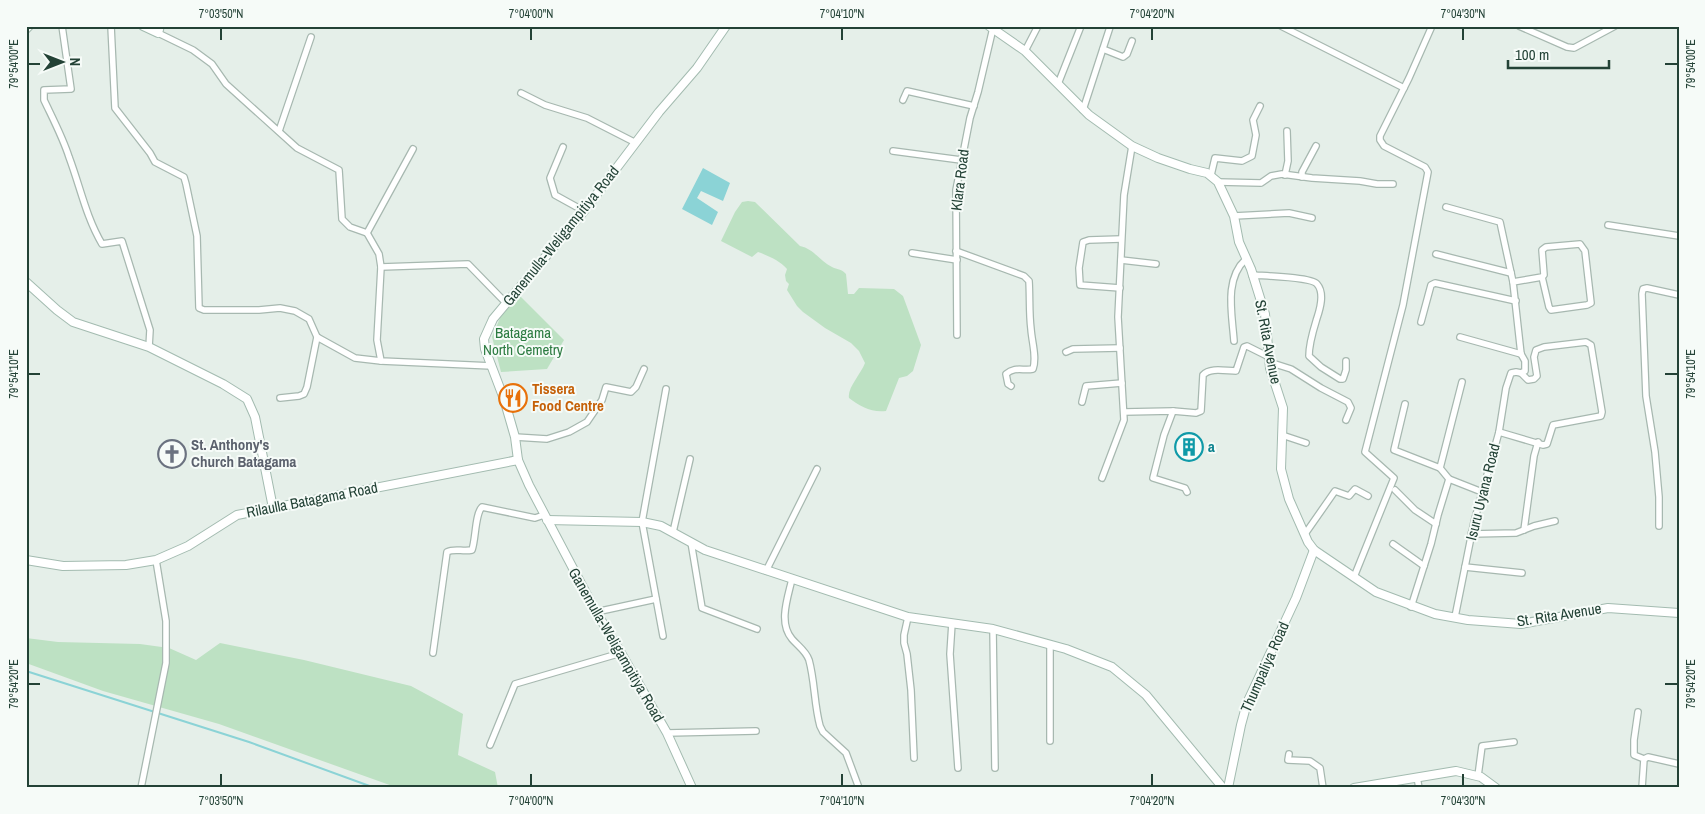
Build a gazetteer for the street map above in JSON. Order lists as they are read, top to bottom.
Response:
{
  "streets": {
    "street": [
      "Klara Road",
      "Ganemulla-Weligampitiya Road",
      "St. Rita Avenue",
      "Isuru Uyana Road",
      "Rilaulla Batagama Road",
      "Thumpaliya Road"
    ]
  },
  "crossings": [
    ["Klara Road", "St. Rita Avenue"],
    ["Ganemulla-Weligampitiya Road", "Rilaulla Batagama Road"],
    ["St. Rita Avenue", "Isuru Uyana Road"],
    ["St. Rita Avenue", "Thumpaliya Road"]
  ],
  "parks": ["Batagama North Cemetry"],
  "places": {
    "restaurant": ["Tissera Food Centre"],
    "building": ["a"],
    "church": ["St. Anthony's Church Batagama"]
  },
  "scale_bar": "100 m",
  "north": "right",
  "coordinates": [
    "7°03'50\"N",
    "7°04'00\"N",
    "7°04'10\"N",
    "7°04'20\"N",
    "7°04'30\"N",
    "79°54'00\"E",
    "79°54'10\"E",
    "79°54'20\"E"
  ]
}
